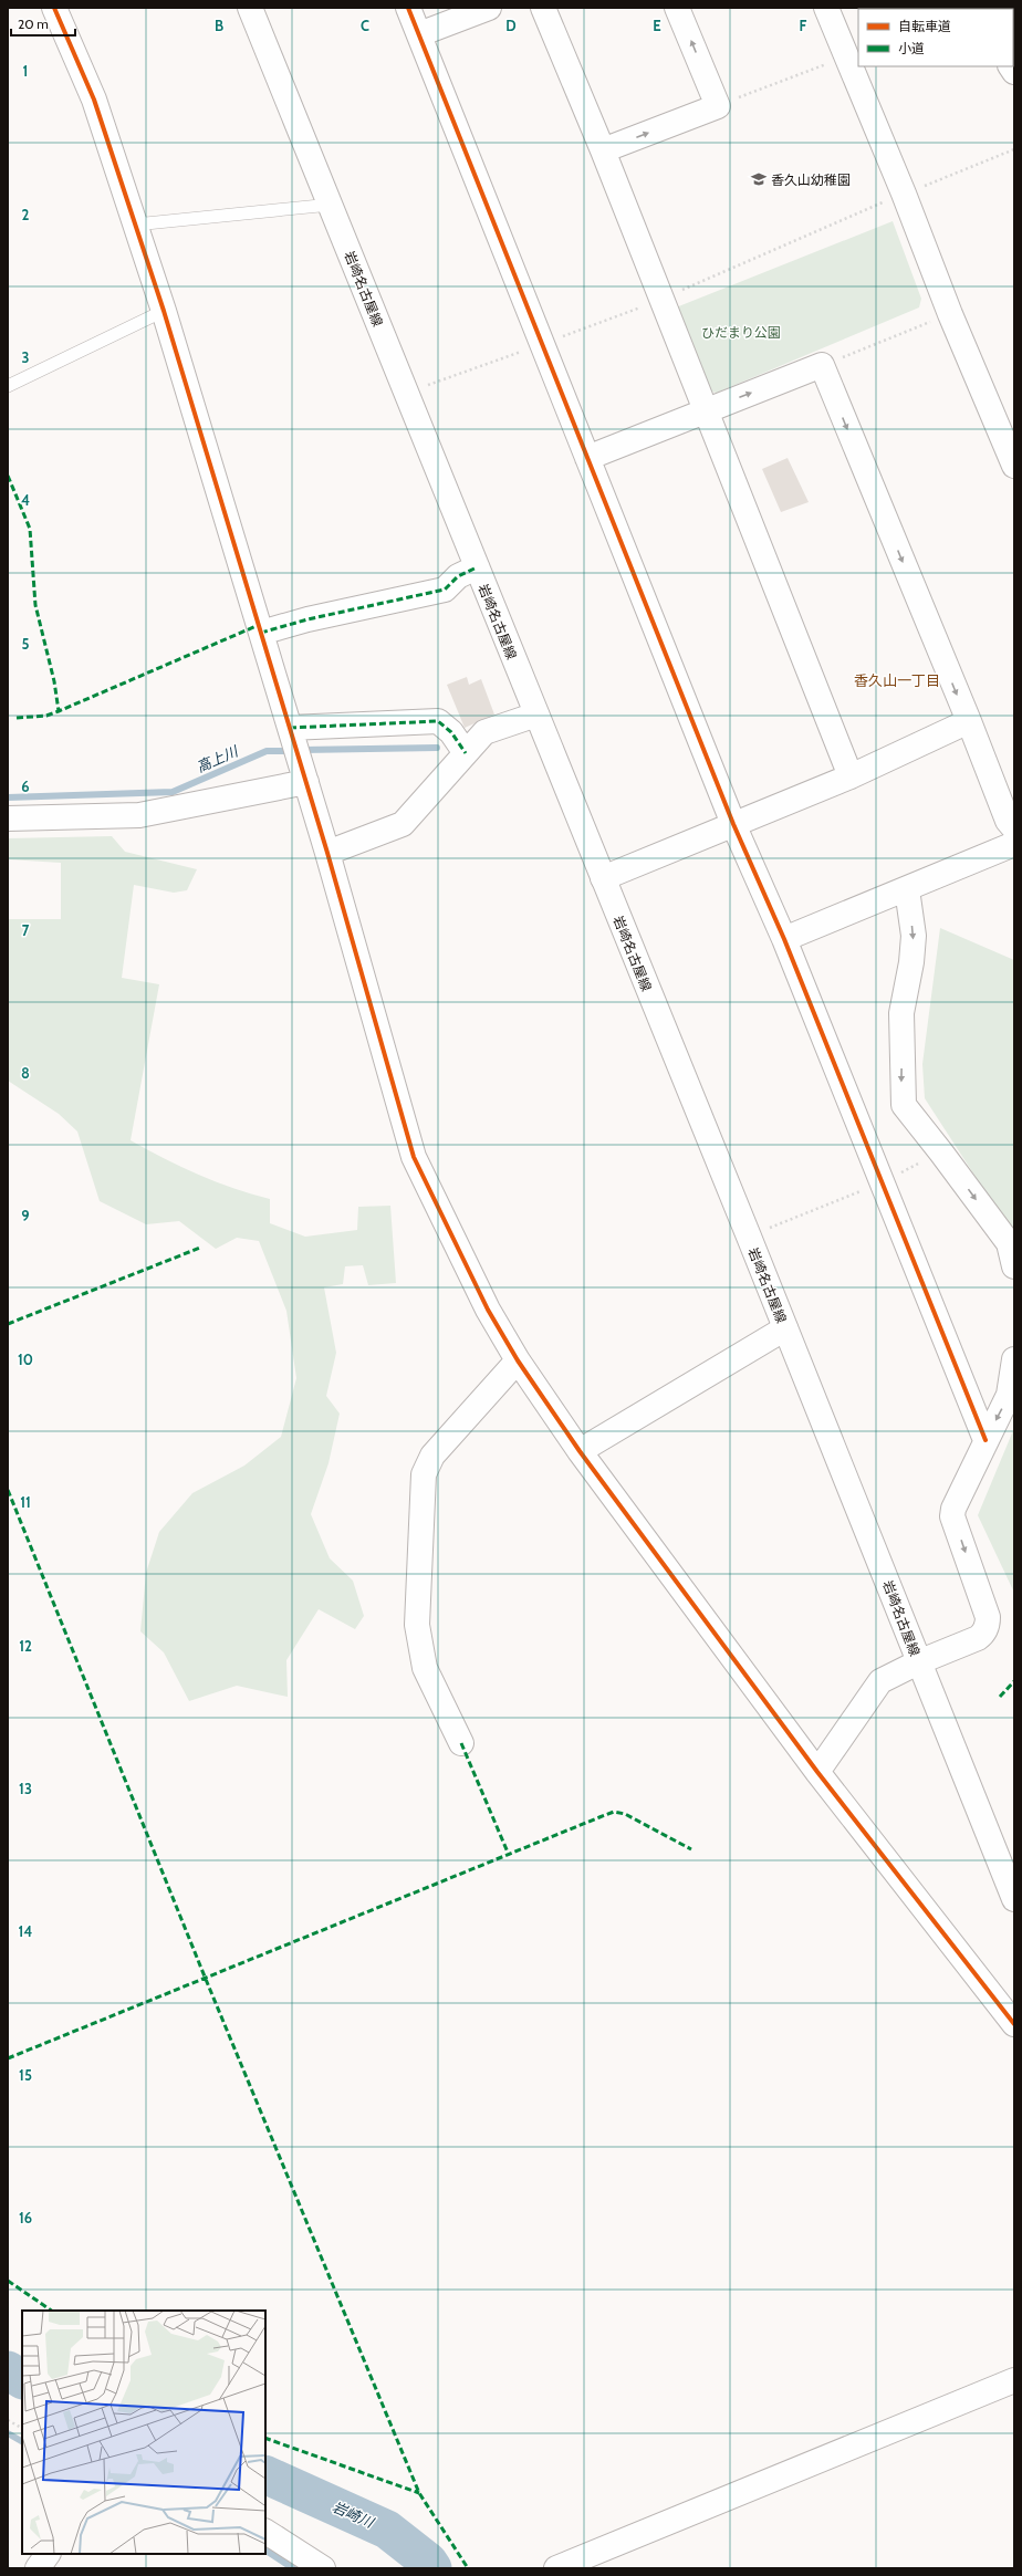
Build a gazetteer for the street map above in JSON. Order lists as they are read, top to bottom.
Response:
{
  "streets": {
    "street": ["岩崎名古屋線"]
  },
  "districts": ["香久山一丁目"],
  "water": ["高上川", "岩崎川"],
  "parks": ["ひだまり公園"],
  "places": {
    "school or university": ["香久山幼稚園"]
  },
  "legend": ["自転車道", "小道"],
  "scale_bar": "20 m",
  "grid": {
    "columns": [
      "B",
      "C",
      "D",
      "E",
      "F"
    ],
    "rows": [
      "1",
      "2",
      "3",
      "4",
      "5",
      "6",
      "7",
      "8",
      "9",
      "10",
      "11",
      "12",
      "13",
      "14",
      "15",
      "16"
    ]
  }
}
